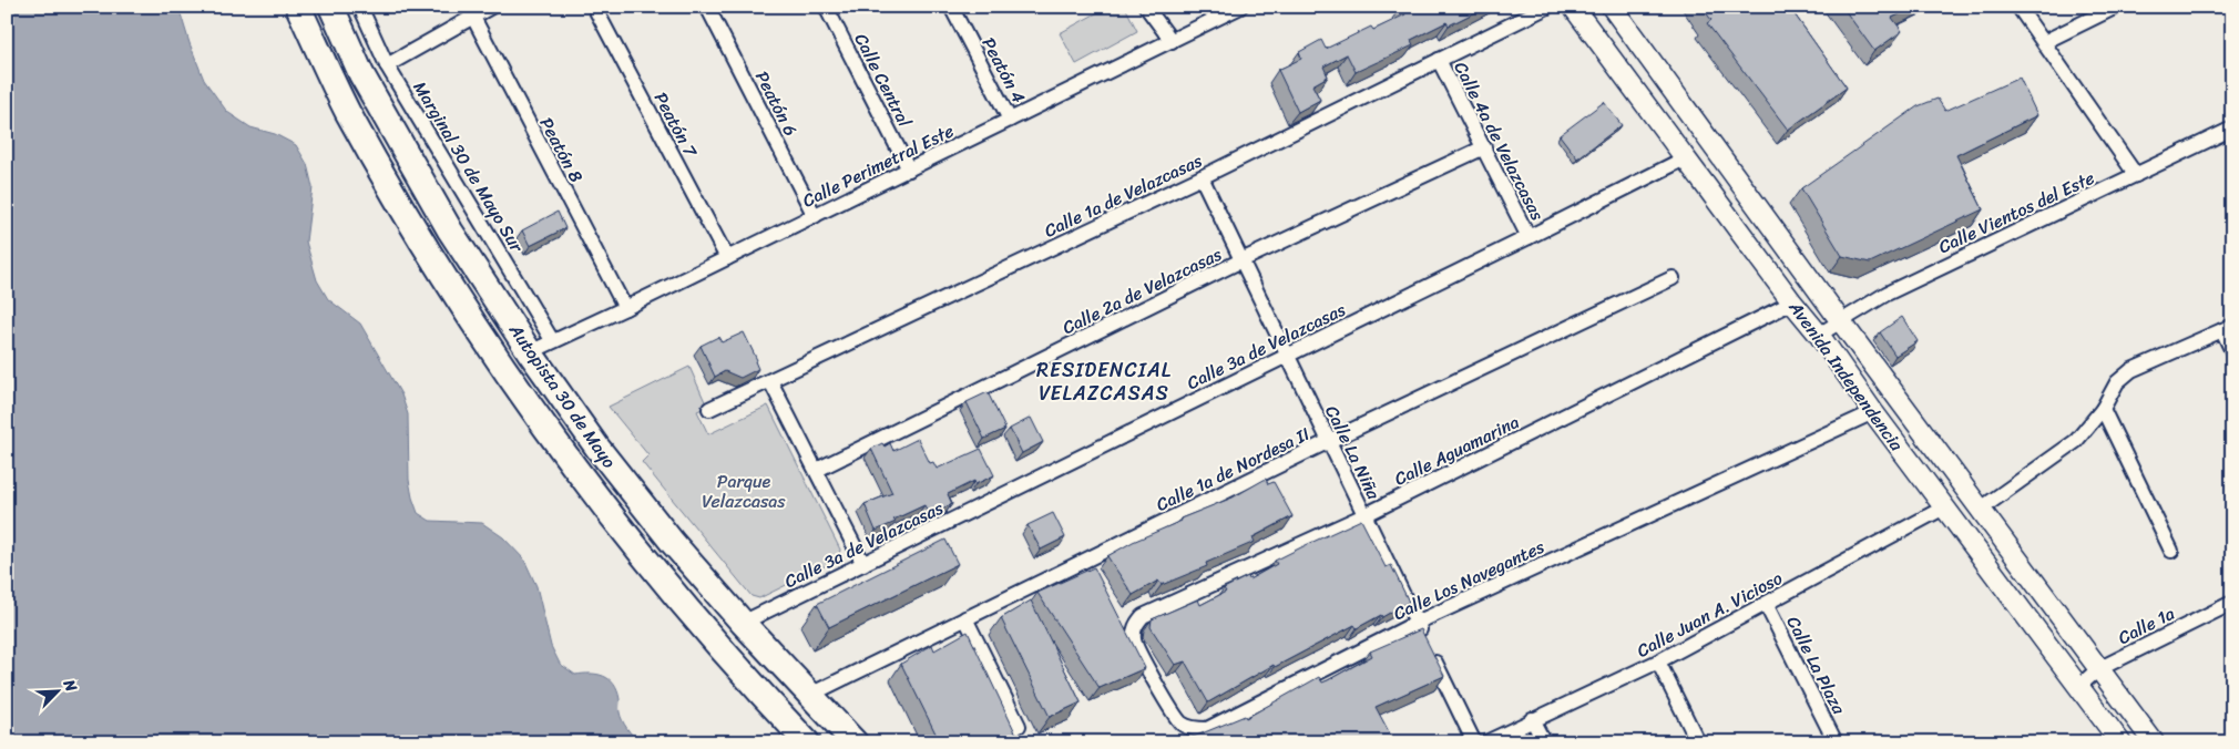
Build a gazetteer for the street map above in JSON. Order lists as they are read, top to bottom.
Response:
{
  "streets": {
    "highway": ["Autopista 30 de Mayo"],
    "main road": ["Avenida Independencia"],
    "street": [
      "Peatón 4",
      "Calle Central",
      "Peatón 6",
      "Peatón 7",
      "Calle 4a de Velazcasas",
      "Peatón 8",
      "Calle Perimetral Este",
      "Marginal 30 de Mayo Sur",
      "Calle 1a de Velazcasas",
      "Calle Vientos del Este",
      "Calle 2a de Velazcasas",
      "Calle 3a de Velazcasas",
      "Calle Aguamarina",
      "Calle La Niña",
      "Calle 1a de Nordesa II",
      "Calle Los Navegantes",
      "Calle Juan A. Vicioso",
      "Calle 1a",
      "Calle La Plaza"
    ]
  },
  "crossings": [
    ["Peatón 4", "Calle Perimetral Este"],
    ["Calle Central", "Calle Perimetral Este"],
    ["Peatón 6", "Calle Perimetral Este"],
    ["Peatón 7", "Calle Perimetral Este"],
    ["Calle 4a de Velazcasas", "Calle 1a de Velazcasas"],
    ["Calle 4a de Velazcasas", "Calle 2a de Velazcasas"],
    ["Calle 4a de Velazcasas", "Calle 3a de Velazcasas"],
    ["Peatón 8", "Calle Perimetral Este"],
    ["Calle Perimetral Este", "Marginal 30 de Mayo Sur"],
    ["Calle Perimetral Este", "Autopista 30 de Mayo"],
    ["Calle 1a de Velazcasas", "Calle La Niña"],
    ["Calle Vientos del Este", "Avenida Independencia"],
    ["Calle 2a de Velazcasas", "Calle La Niña"],
    ["Calle 3a de Velazcasas", "Avenida Independencia"],
    ["Calle 3a de Velazcasas", "Autopista 30 de Mayo"],
    ["Calle 3a de Velazcasas", "Calle La Niña"],
    ["Avenida Independencia", "Calle Aguamarina"],
    ["Avenida Independencia", "Calle Los Navegantes"],
    ["Avenida Independencia", "Calle Juan A. Vicioso"],
    ["Avenida Independencia", "Calle 1a"],
    ["Autopista 30 de Mayo", "Calle 1a de Nordesa II"],
    ["Calle Aguamarina", "Calle La Niña"],
    ["Calle Aguamarina", "Calle Los Navegantes"],
    ["Calle La Niña", "Calle 1a de Nordesa II"],
    ["Calle La Niña", "Calle Los Navegantes"],
    ["Calle Juan A. Vicioso", "Calle La Plaza"]
  ],
  "districts": ["RESIDENCIAL VELAZCASAS"],
  "parks": ["Parque Velazcasas"],
  "north": "top right"
}
